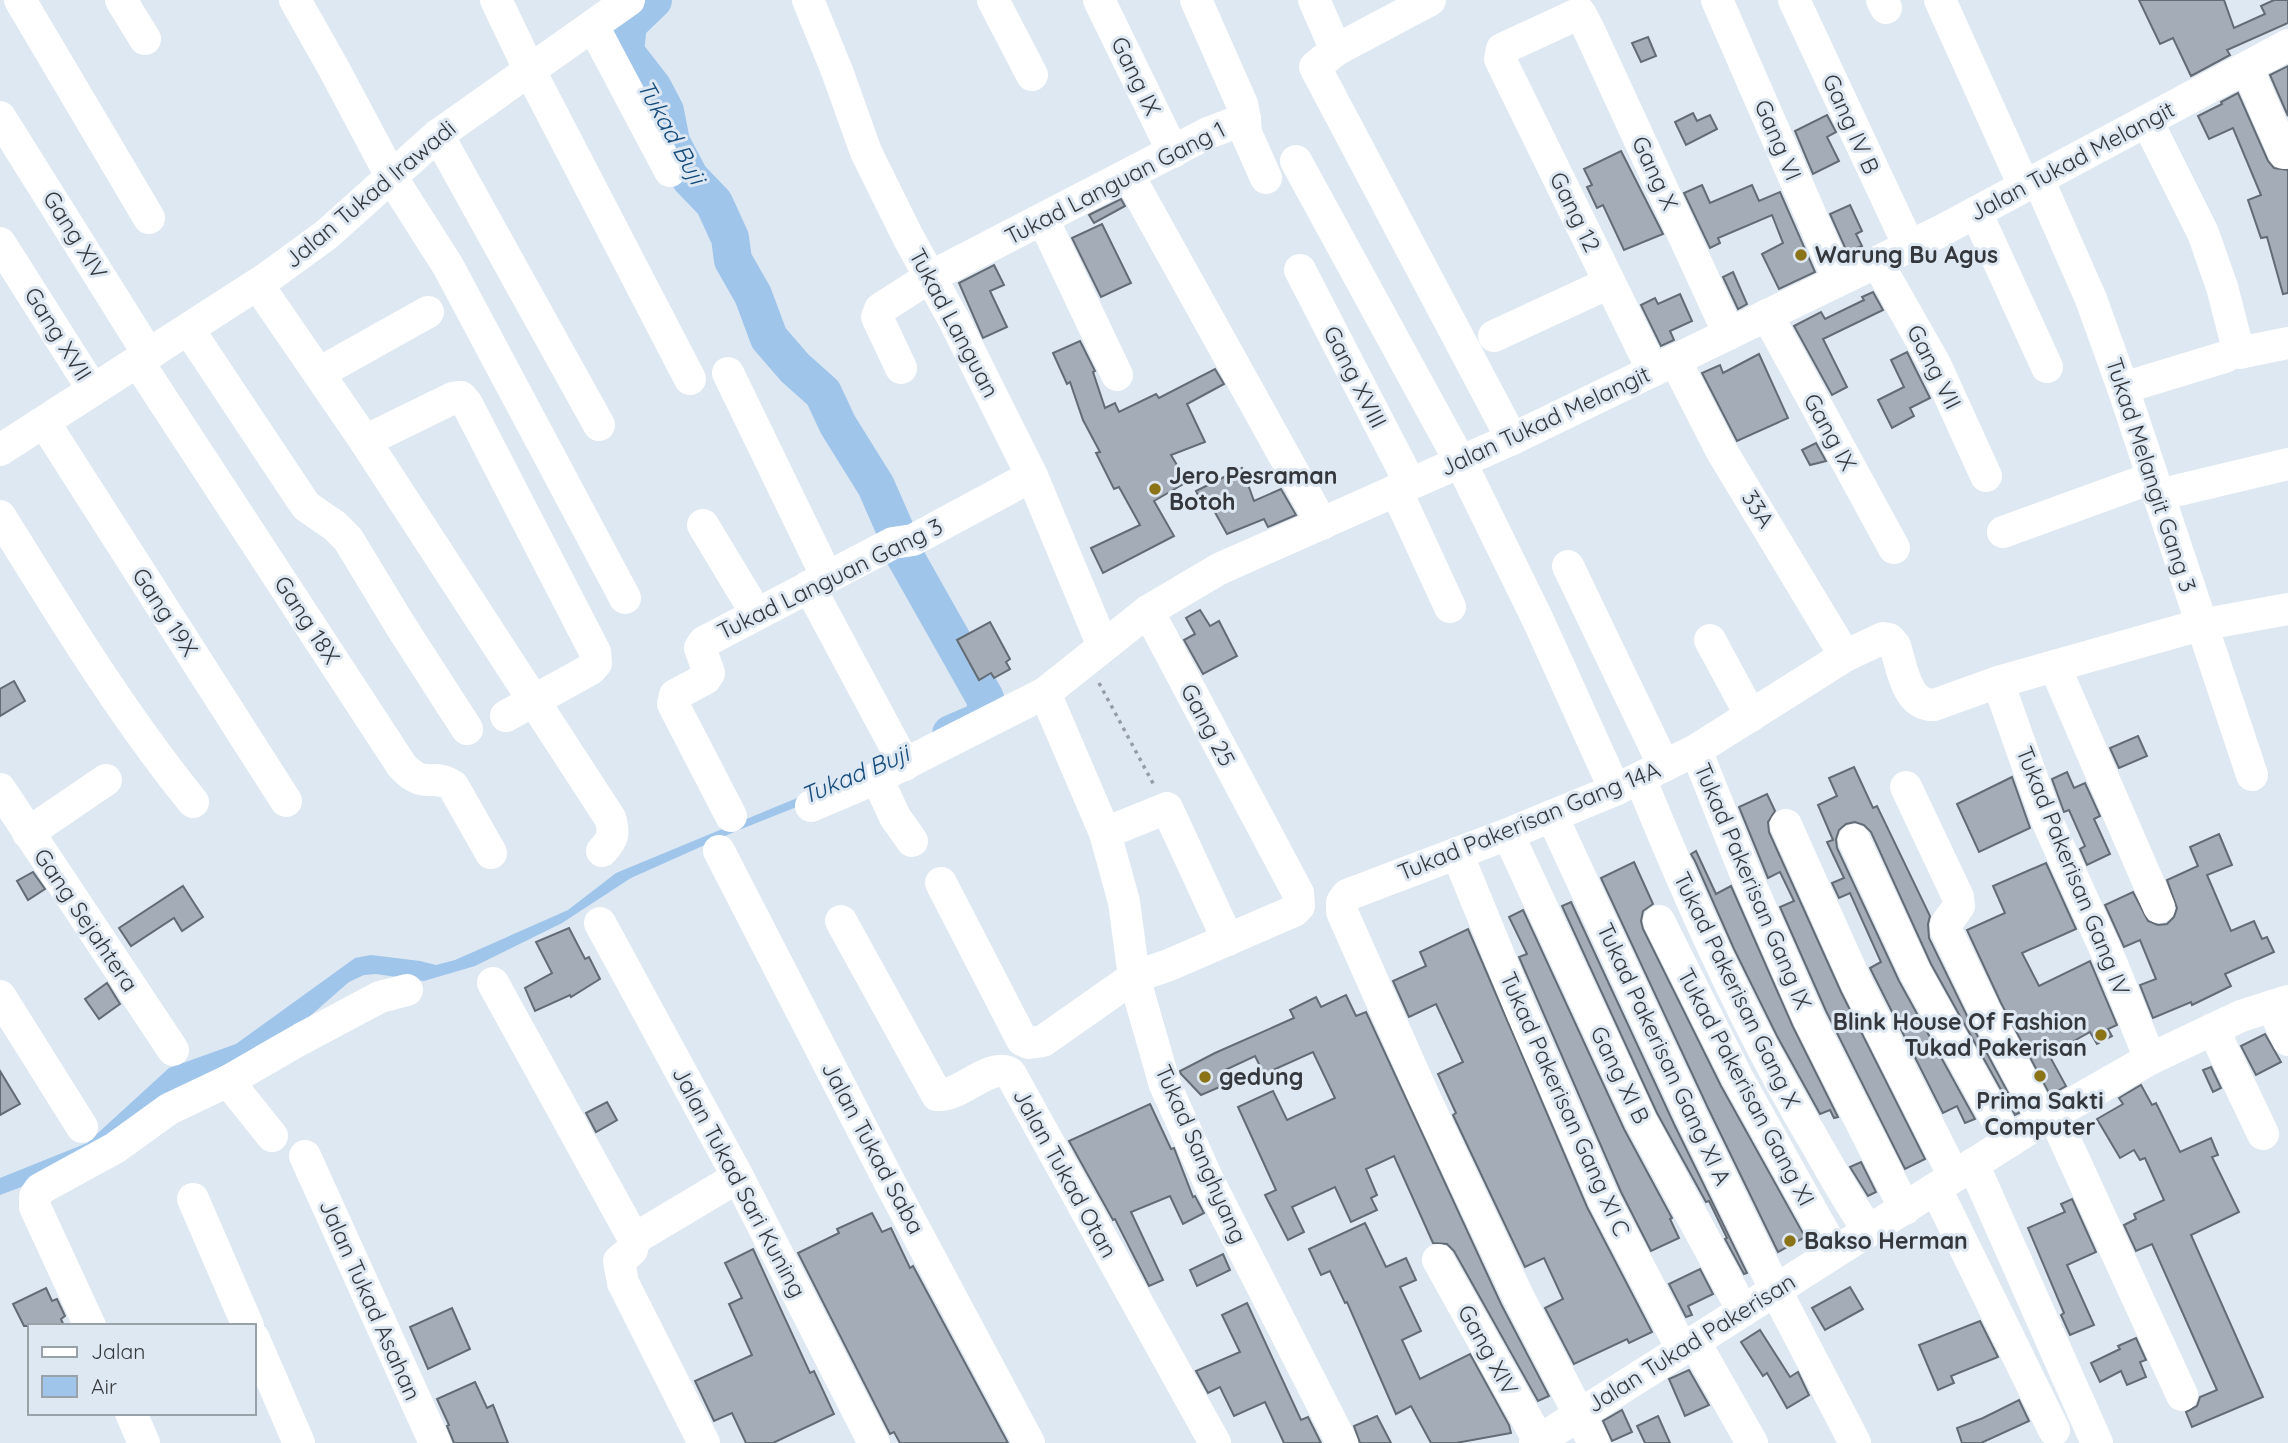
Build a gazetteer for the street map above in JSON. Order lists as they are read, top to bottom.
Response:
{
  "streets": {
    "street": [
      "Gang IX",
      "Gang IV B",
      "Gang VI",
      "Jalan Tukad Melangit",
      "Gang X",
      "Tukad Languan Gang 1",
      "Jalan Tukad Irawadi",
      "Gang 12",
      "Gang XIV",
      "Tukad Languan",
      "Gang XVII",
      "Gang VII",
      "Gang XVIII",
      "Tukad Melangit Gang 3",
      "33A",
      "Tukad Languan Gang 3",
      "Gang 19X",
      "Gang 18X",
      "Gang 25",
      "Tukad Pakerisan Gang 14A",
      "Tukad Pakerisan Gang IV",
      "Tukad Pakerisan Gang IX",
      "Gang Sejahtera",
      "Tukad Pakerisan Gang X",
      "Tukad Pakerisan Gang XI A",
      "Gang XI B",
      "Tukad Pakerisan Gang XI",
      "Tukad Pakerisan Gang XI C",
      "Jalan Tukad Saba",
      "Tukad Sanghyang",
      "Jalan Tukad Otan",
      "Jalan Tukad Sari Kuning",
      "Jalan Tukad Asahan",
      "Jalan Tukad Pakerisan"
    ]
  },
  "crossings": [
    ["Gang IX", "Jalan Tukad Melangit"],
    ["Gang IX", "Tukad Languan Gang 1"],
    ["Gang IV B", "Jalan Tukad Melangit"],
    ["Gang VI", "Jalan Tukad Melangit"],
    ["Jalan Tukad Melangit", "Gang X"],
    ["Jalan Tukad Melangit", "Gang 12"],
    ["Jalan Tukad Melangit", "Tukad Languan"],
    ["Jalan Tukad Melangit", "Gang VII"],
    ["Jalan Tukad Melangit", "Gang XVIII"],
    ["Jalan Tukad Melangit", "Tukad Melangit Gang 3"],
    ["Jalan Tukad Melangit", "33A"],
    ["Jalan Tukad Melangit", "Gang 25"],
    ["Jalan Tukad Melangit", "Tukad Sanghyang"],
    ["Gang X", "Gang 12"],
    ["Tukad Languan Gang 1", "Tukad Languan"],
    ["Jalan Tukad Irawadi", "Gang XIV"],
    ["Jalan Tukad Irawadi", "Gang XVII"],
    ["Jalan Tukad Irawadi", "Gang 19X"],
    ["Jalan Tukad Irawadi", "Gang 18X"],
    ["Gang 12", "33A"],
    ["Gang XIV", "Gang 18X"],
    ["Gang XIV", "Jalan Tukad Pakerisan"],
    ["Tukad Languan", "Tukad Languan Gang 3"],
    ["Tukad Melangit Gang 3", "Tukad Pakerisan Gang 14A"],
    ["33A", "Tukad Pakerisan Gang 14A"],
    ["Tukad Pakerisan Gang 14A", "Tukad Pakerisan Gang IV"],
    ["Tukad Pakerisan Gang 14A", "Tukad Pakerisan Gang IX"],
    ["Tukad Pakerisan Gang 14A", "Tukad Pakerisan Gang X"],
    ["Tukad Pakerisan Gang 14A", "Tukad Pakerisan Gang XI A"],
    ["Tukad Pakerisan Gang 14A", "Gang XI B"],
    ["Tukad Pakerisan Gang 14A", "Tukad Pakerisan Gang XI C"],
    ["Tukad Pakerisan Gang 14A", "Jalan Tukad Pakerisan"],
    ["Tukad Pakerisan Gang IV", "Jalan Tukad Pakerisan"],
    ["Tukad Pakerisan Gang IX", "Jalan Tukad Pakerisan"],
    ["Tukad Pakerisan Gang X", "Jalan Tukad Pakerisan"],
    ["Tukad Pakerisan Gang XI A", "Jalan Tukad Pakerisan"],
    ["Gang XI B", "Jalan Tukad Pakerisan"],
    ["Tukad Pakerisan Gang XI", "Jalan Tukad Pakerisan"],
    ["Tukad Pakerisan Gang XI C", "Jalan Tukad Pakerisan"]
  ],
  "water": ["Tukad Buji"],
  "places": [
    "Warung Bu Agus",
    "Jero Pesraman Botoh",
    "Blink House Of Fashion Tukad Pakerisan",
    "Prima Sakti Computer",
    "gedung",
    "Bakso Herman"
  ],
  "legend": ["Jalan", "Air"]
}
